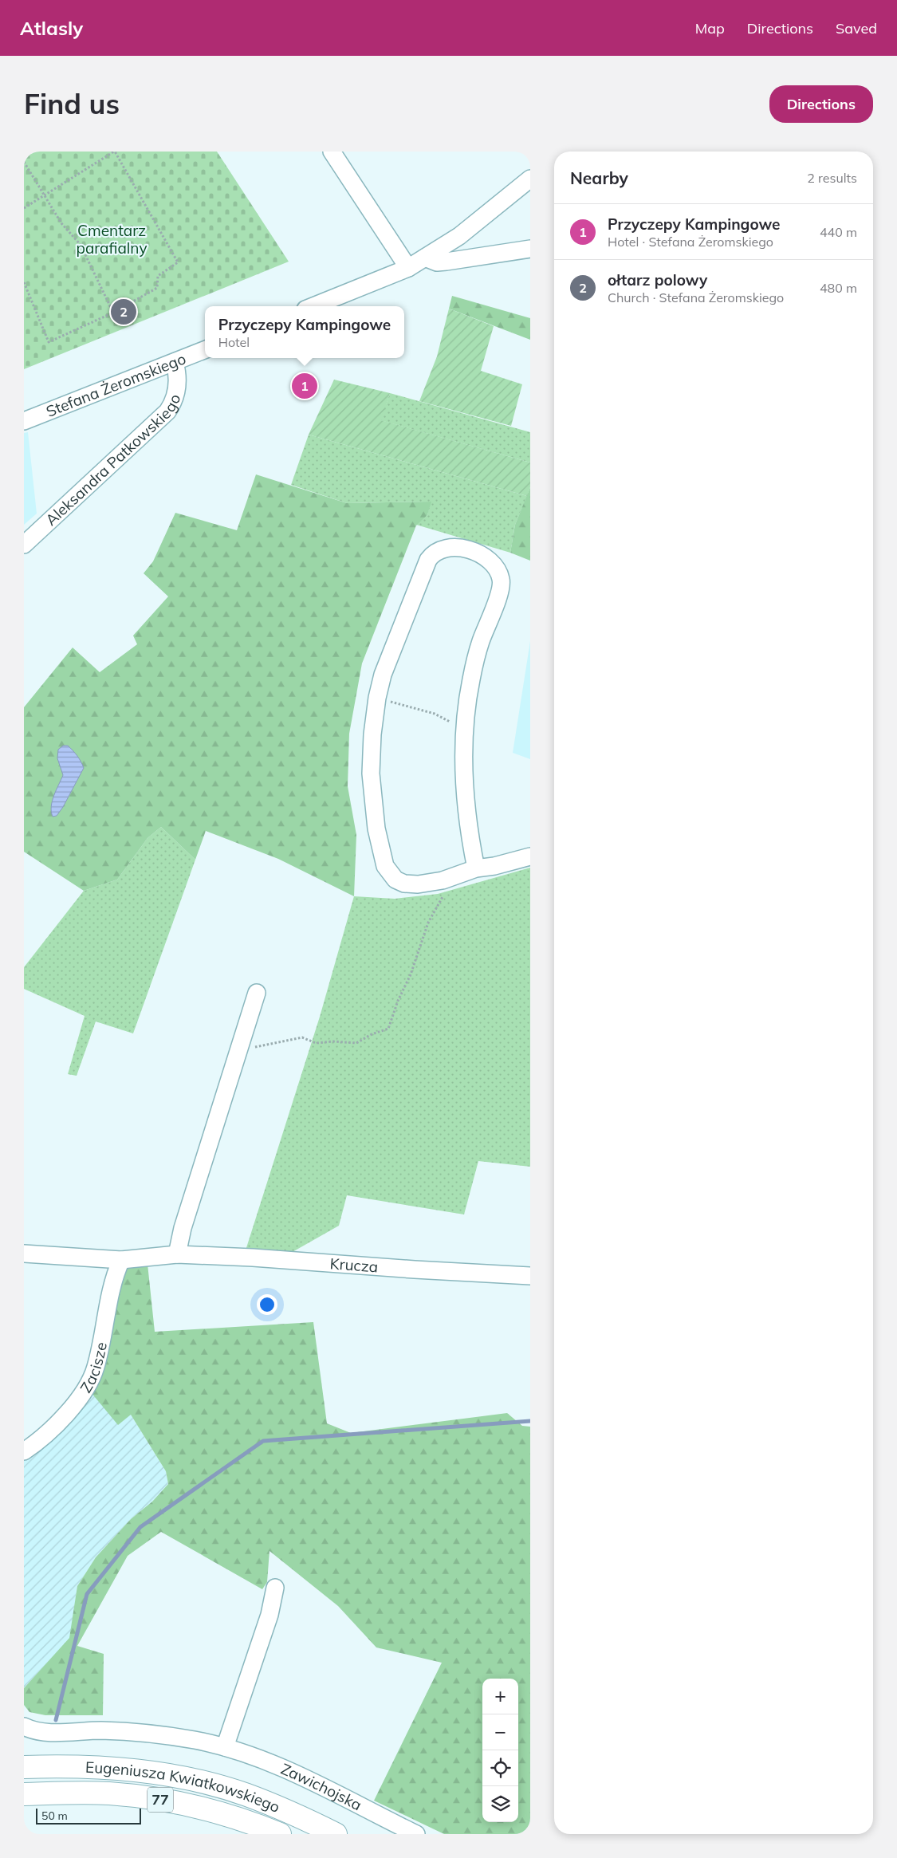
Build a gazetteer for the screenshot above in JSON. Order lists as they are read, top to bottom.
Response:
{
  "streets": {
    "main road": ["Eugeniusza Kwiatkowskiego", "77"],
    "street": [
      "Stefana Żeromskiego",
      "Aleksandra Patkowskiego",
      "Krucza",
      "Zacisze",
      "Zawichojska"
    ]
  },
  "crossings": [
    ["Stefana Żeromskiego", "Aleksandra Patkowskiego"],
    ["Krucza", "Zacisze"]
  ],
  "parks": ["Cmentarz parafialny"],
  "scale_bar": "50 m",
  "page": {
    "header": "Atlasly",
    "nav": ["Map", "Directions", "Saved"],
    "buttons": "Directions",
    "title": "Find us",
    "heading": ["Nearby", "2 results"],
    "list": [
      {
        "mark": "1",
        "name": "Przyczepy Kampingowe",
        "note": "Hotel · Stefana Żeromskiego",
        "value": "440 m"
      },
      {
        "mark": "2",
        "name": "ołtarz polowy",
        "note": "Church · Stefana Żeromskiego",
        "value": "480 m"
      }
    ],
    "pins": ["2", "1"],
    "popup": ["Przyczepy Kampingowe", "Hotel"],
    "map_buttons": ["+", "−"],
    "scale": "50 m"
  }
}
